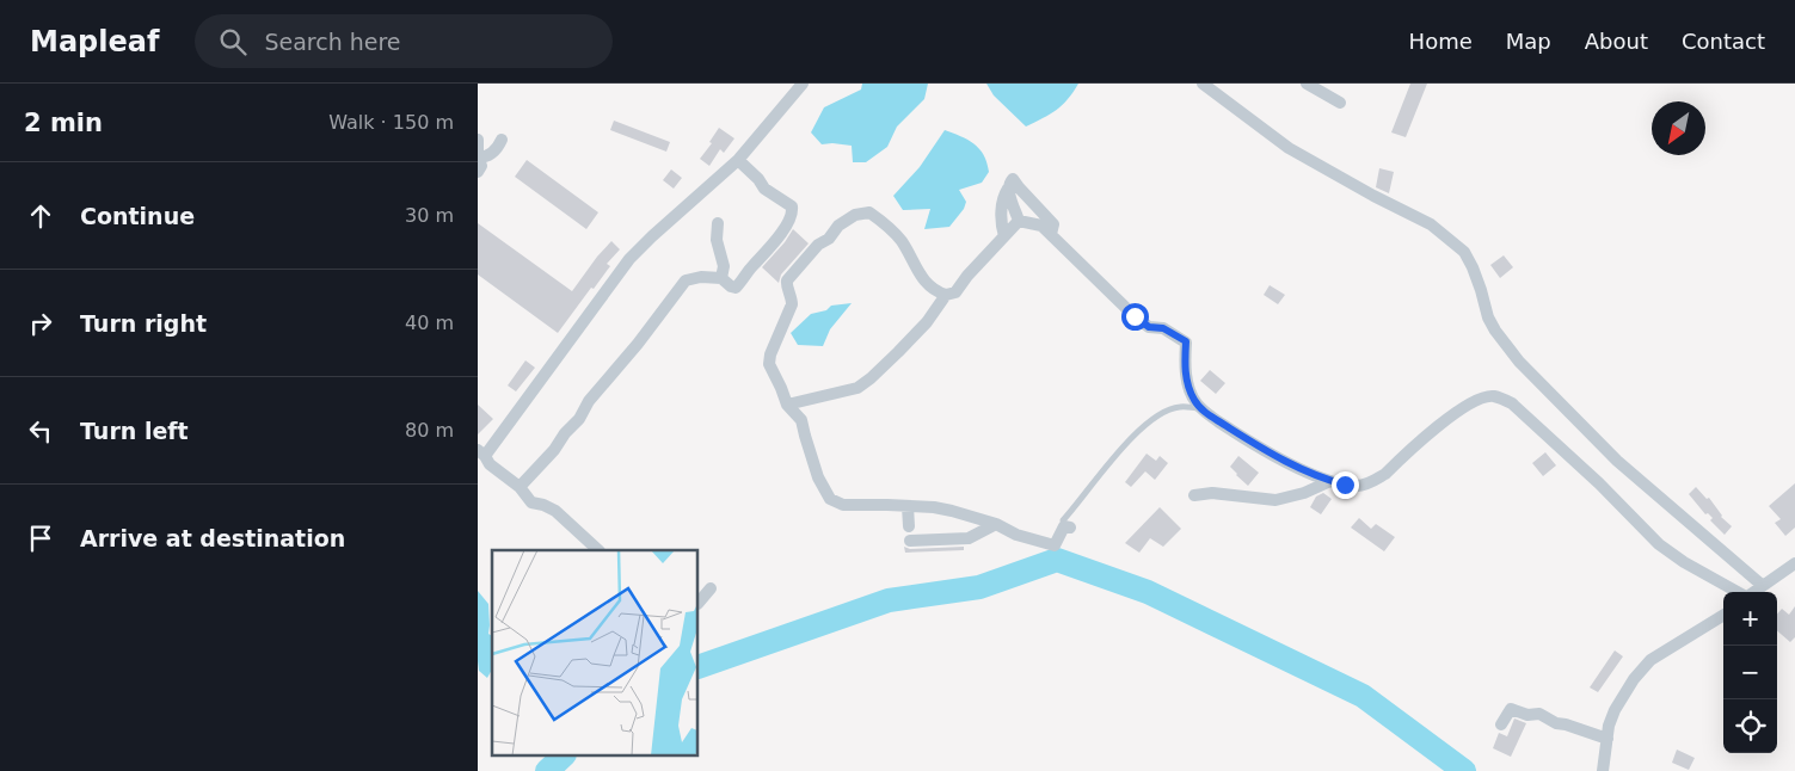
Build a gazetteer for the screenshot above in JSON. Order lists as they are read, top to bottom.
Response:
{
  "north": "bottom left",
  "page": {
    "header": "Mapleaf",
    "search": "Search here",
    "nav": [
      "Home",
      "Map",
      "About",
      "Contact"
    ],
    "heading": ["2 min", "Walk · 150 m"],
    "list": [
      ["Continue", "30 m"],
      ["Turn right", "40 m"],
      ["Turn left", "80 m"],
      "Arrive at destination"
    ],
    "map_buttons": ["+", "−"]
  }
}
